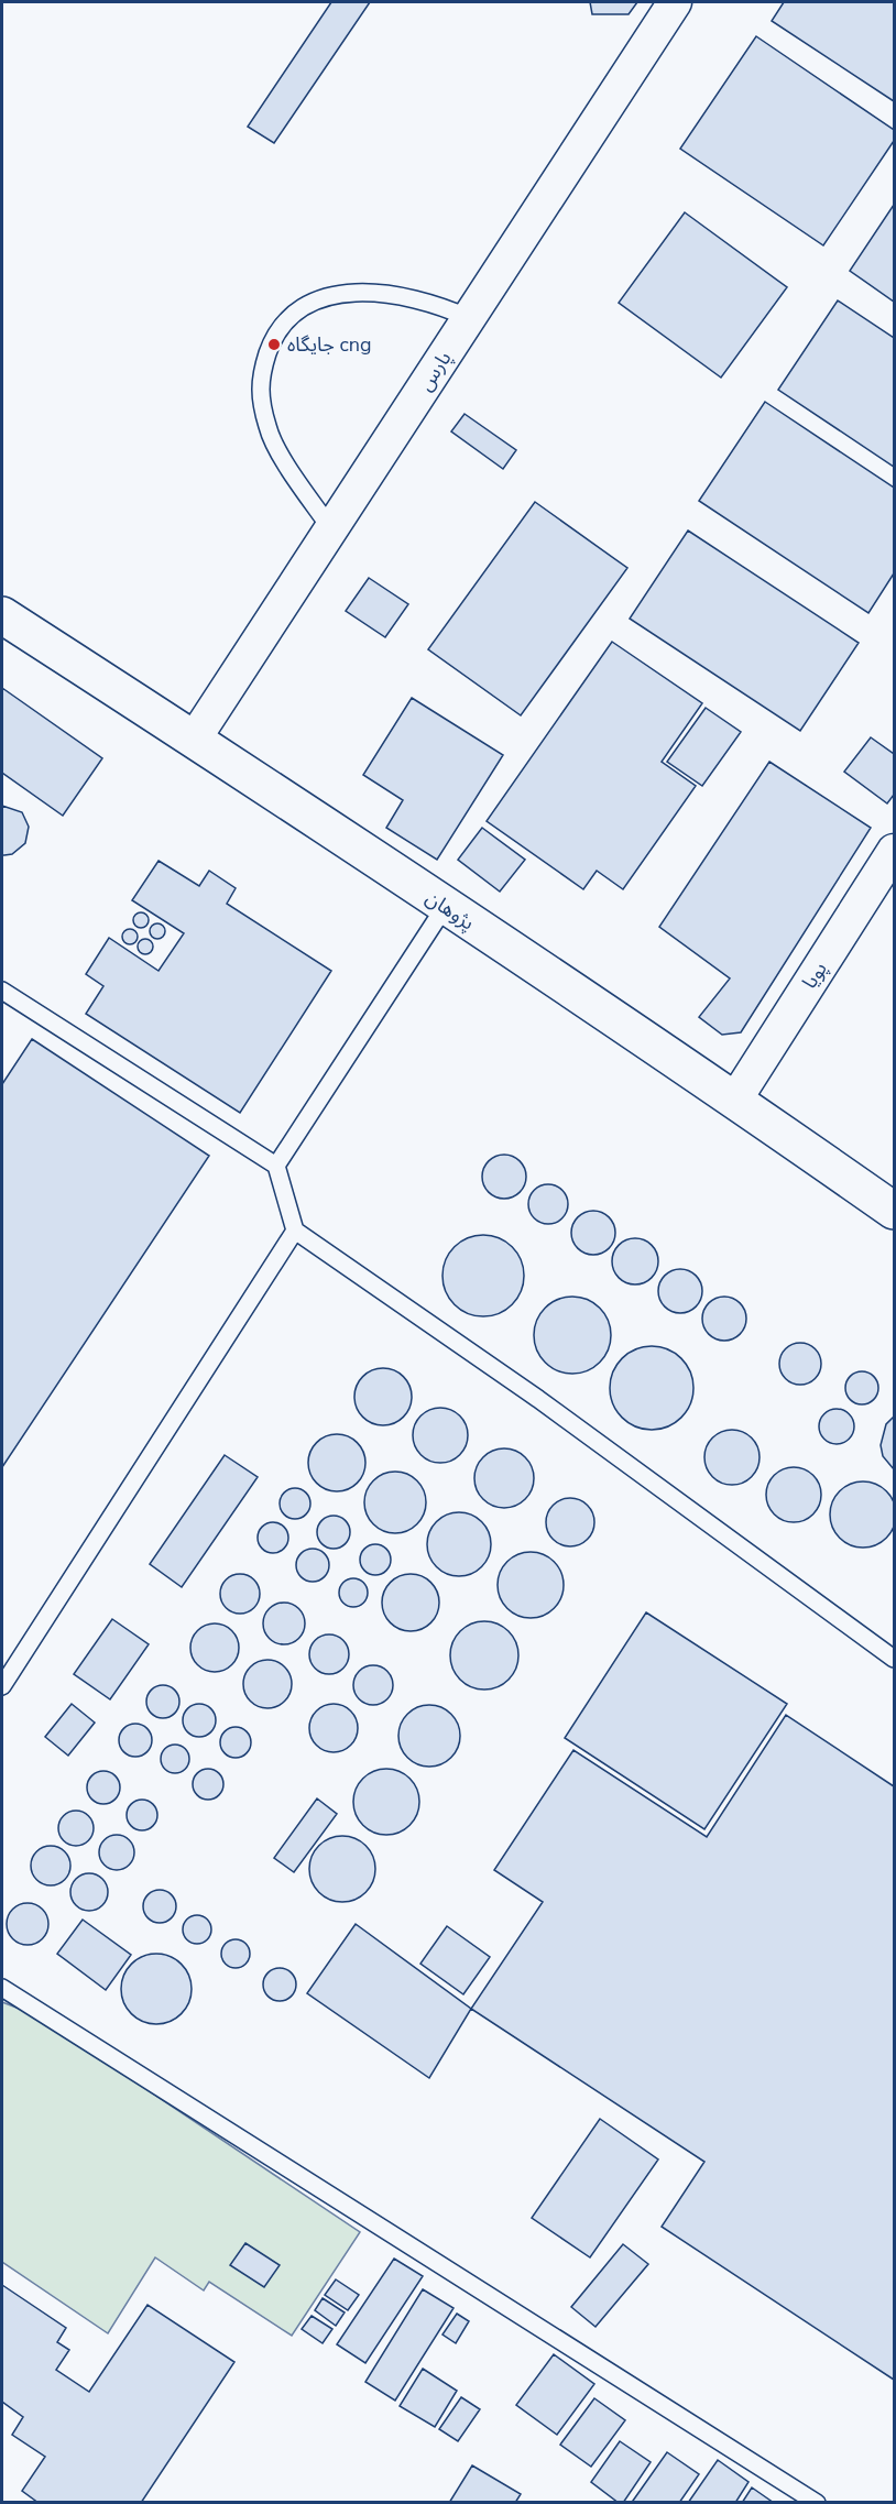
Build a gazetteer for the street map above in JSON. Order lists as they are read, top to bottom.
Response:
{
  "streets": {
    "main road": ["پژوهان"],
    "street": ["پارس", "پویا"]
  },
  "crossings": [
    ["پارس", "پژوهان"],
    ["پژوهان", "پویا"]
  ],
  "places": ["جایگاه cng"]
}
